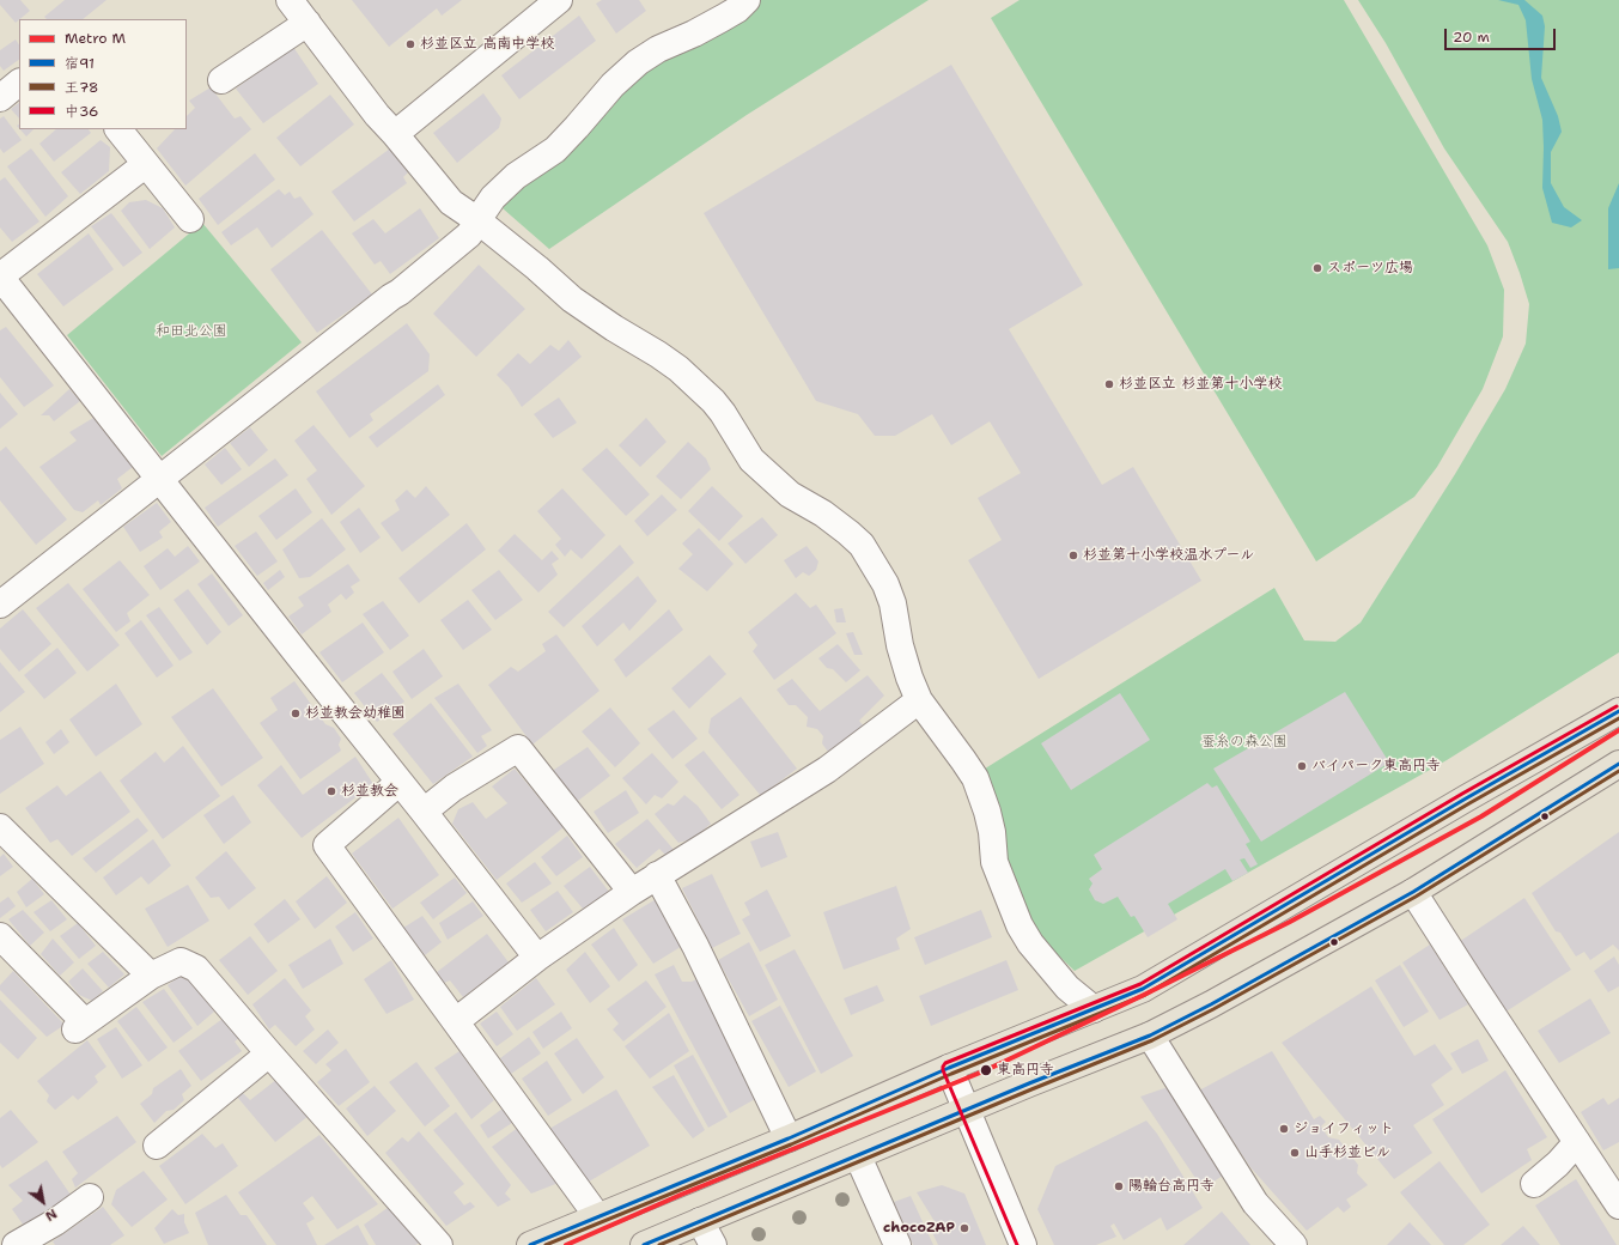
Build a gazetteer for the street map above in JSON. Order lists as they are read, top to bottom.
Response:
{
  "parks": ["和田北公園", "蚕糸の森公園"],
  "places": [
    "杉並区立 高南中学校",
    "スポーツ広場",
    "杉並区立 杉並第十小学校",
    "杉並第十小学校温水プール",
    "杉並教会幼稚園",
    "バイパーク東高円寺",
    "杉並教会",
    "東高円寺",
    "ジョイフィット",
    "山手杉並ビル",
    "陽輪台高円寺",
    "chocoZAP"
  ],
  "lines": [
    "transit line 中36",
    "transit line 宿91",
    "transit line 王78",
    "metro line M"
  ],
  "legend": [
    "Metro M",
    "宿91",
    "王78",
    "中36"
  ],
  "scale_bar": "20 m",
  "north": "bottom right"
}
